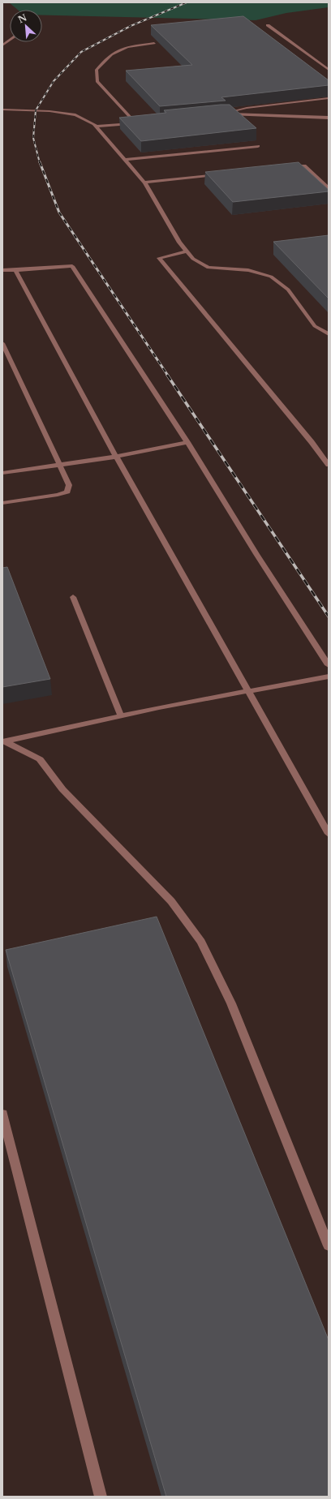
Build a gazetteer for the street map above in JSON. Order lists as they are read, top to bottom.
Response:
{
  "north": "top left"
}
